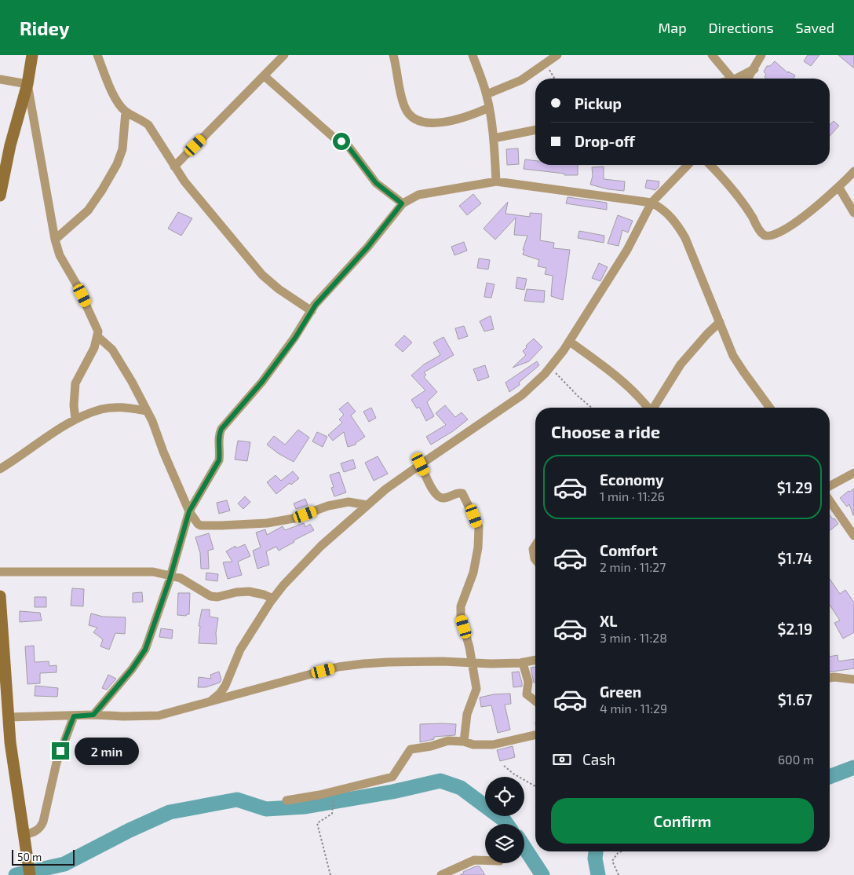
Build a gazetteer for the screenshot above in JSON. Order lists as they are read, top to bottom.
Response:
{
  "scale_bar": "50 m",
  "page": {
    "header": "Ridey",
    "nav": ["Map", "Directions", "Saved"],
    "banner": ["Pickup", "Drop-off"],
    "heading": "Choose a ride",
    "list": [
      {
        "name": "Economy",
        "note": "1 min · 11:26",
        "value": "$1.29"
      },
      {
        "name": "Comfort",
        "note": "2 min · 11:27",
        "value": "$1.74"
      },
      {
        "name": "XL",
        "note": "3 min · 11:28",
        "value": "$2.19"
      },
      {
        "name": "Green",
        "note": "4 min · 11:29",
        "value": "$1.67"
      }
    ],
    "bubble": "2 min",
    "pay": ["Cash", "600 m"],
    "buttons": "Confirm",
    "scale": "50 m"
  }
}
